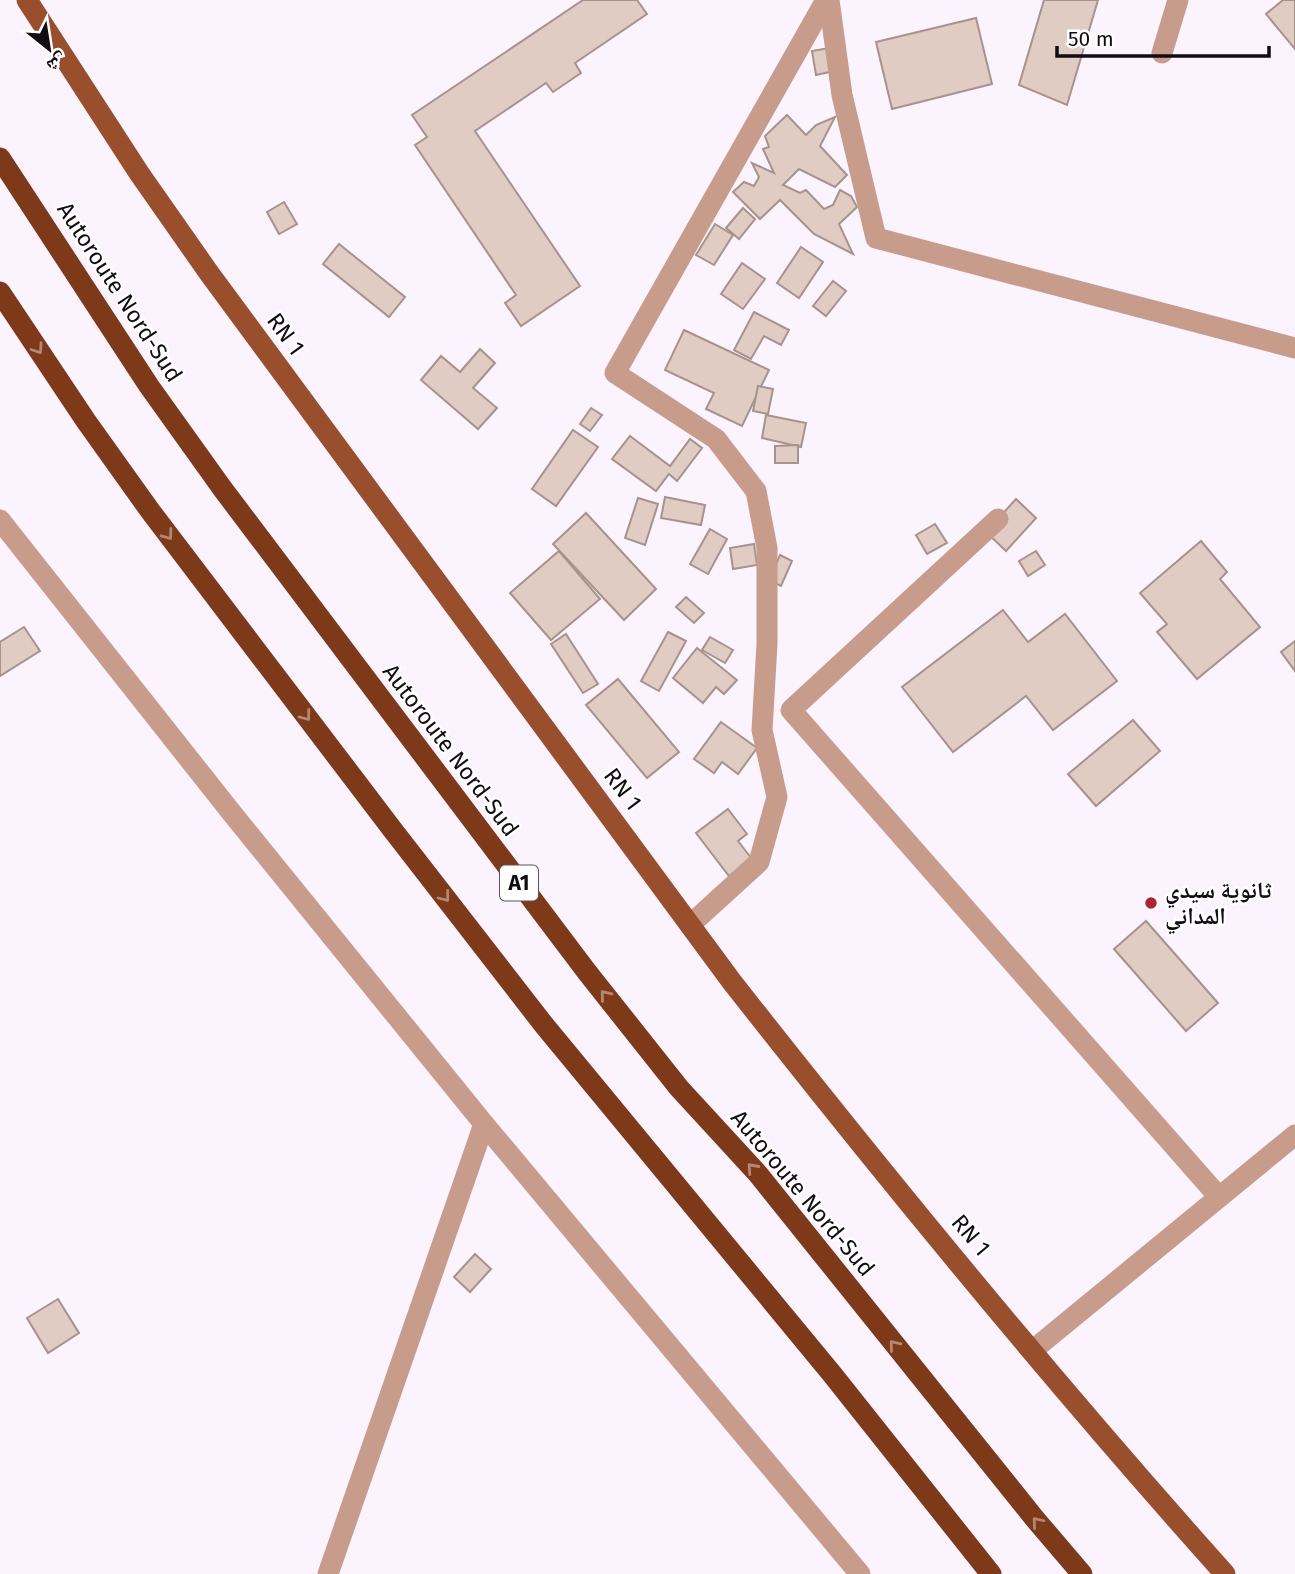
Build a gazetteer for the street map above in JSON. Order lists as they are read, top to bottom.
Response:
{
  "streets": {
    "highway": ["Autoroute Nord-Sud", "A1"],
    "main road": ["RN 1"]
  },
  "places": ["ثانوية سيدي المداني"],
  "scale_bar": "50 m",
  "north": "bottom right"
}
